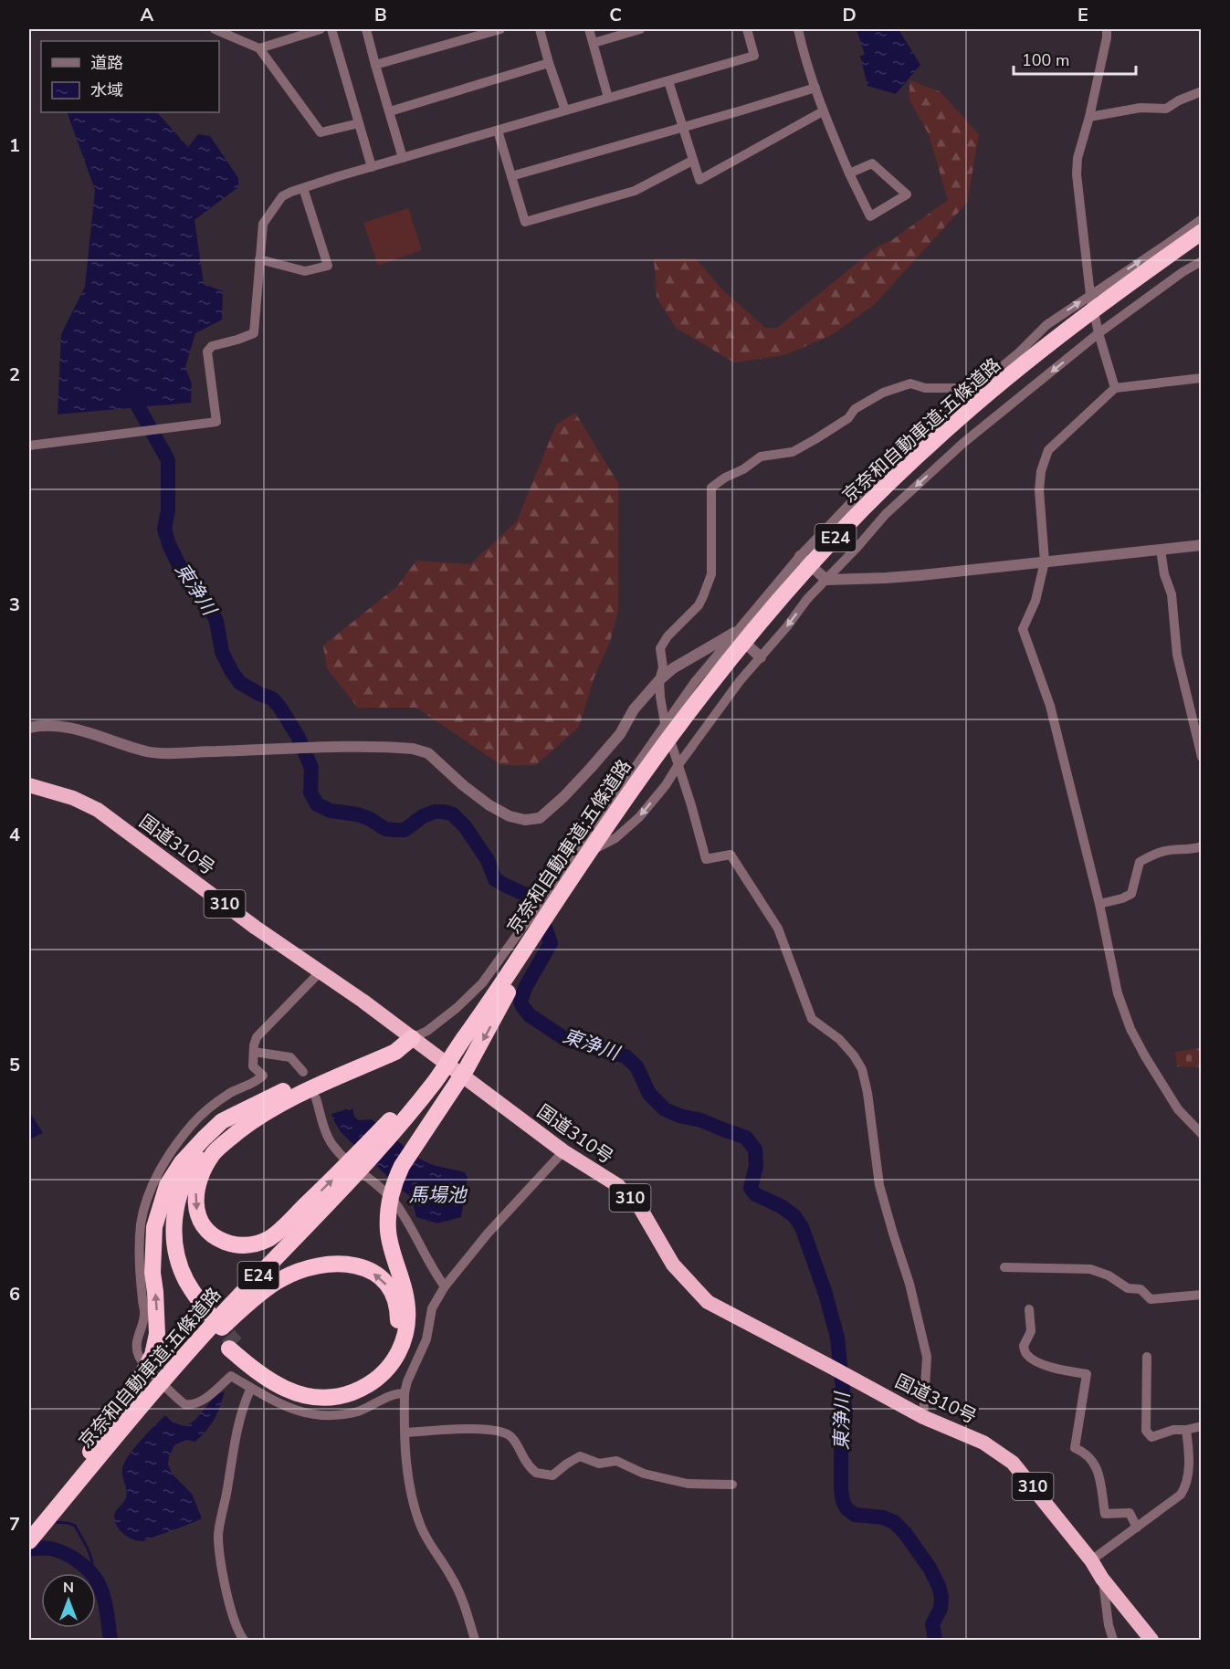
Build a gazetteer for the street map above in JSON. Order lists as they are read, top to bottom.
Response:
{
  "streets": {
    "highway": [
      "京奈和自動車道;五條道路",
      "E24",
      "国道310号",
      "310"
    ]
  },
  "water": ["東浄川", "馬場池"],
  "legend": ["道路", "水域"],
  "scale_bar": "100 m",
  "north": "top",
  "grid": {
    "columns": [
      "A",
      "B",
      "C",
      "D",
      "E"
    ],
    "rows": [
      "1",
      "2",
      "3",
      "4",
      "5",
      "6",
      "7"
    ]
  }
}
